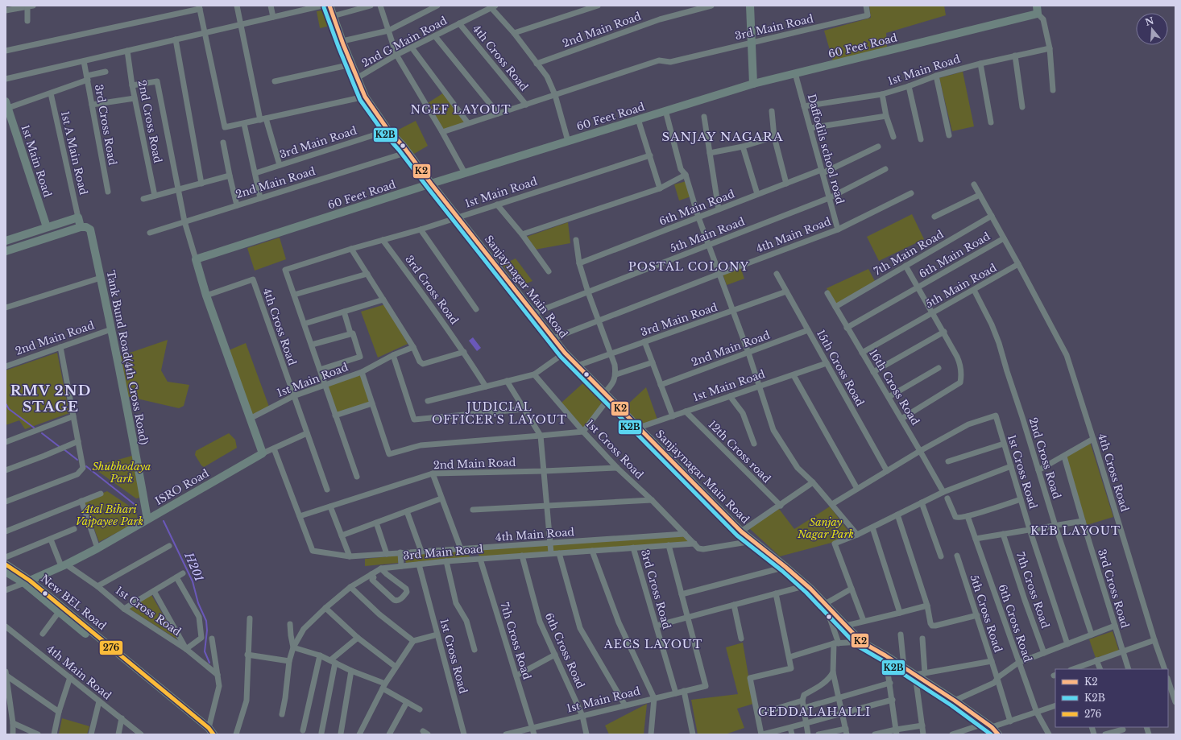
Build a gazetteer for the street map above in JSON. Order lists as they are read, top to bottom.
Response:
{
  "streets": {
    "street": [
      "3rd Main Road",
      "2nd Main Road",
      "2nd G Main Road",
      "60 Feet Road",
      "4th Cross Road",
      "1st Main Road",
      "2nd Cross Road",
      "3rd Cross Road",
      "Daffodils school road",
      "1st A Main Road",
      "6th Main Road",
      "5th Main Road",
      "4th Main Road",
      "7th Main Road",
      "Sanjaynagar Main Road",
      "Tank Bund Road(4th Cross Road)",
      "15th Cross Road",
      "16th Cross Road",
      "1st Cross Road",
      "12th Cross road",
      "ISRO Road",
      "7th Cross Road",
      "New BEL Road",
      "5th Cross Road",
      "6th Cross Road"
    ]
  },
  "crossings": [
    ["3rd Main Road", "4th Cross Road"],
    ["3rd Main Road", "3rd Cross Road"],
    ["3rd Main Road", "Sanjaynagar Main Road"],
    ["3rd Main Road", "15th Cross Road"],
    ["3rd Main Road", "1st Cross Road"],
    ["3rd Main Road", "7th Cross Road"],
    ["3rd Main Road", "6th Cross Road"],
    ["2nd Main Road", "4th Main Road"],
    ["2nd Main Road", "Sanjaynagar Main Road"],
    ["2nd Main Road", "Tank Bund Road(4th Cross Road)"],
    ["2nd Main Road", "15th Cross Road"],
    ["2nd Main Road", "1st Cross Road"],
    ["2nd G Main Road", "4th Cross Road"],
    ["2nd G Main Road", "Sanjaynagar Main Road"],
    ["60 Feet Road", "Daffodils school road"],
    ["60 Feet Road", "Sanjaynagar Main Road"],
    ["4th Cross Road", "1st Main Road"],
    ["4th Cross Road", "5th Main Road"],
    ["4th Cross Road", "ISRO Road"],
    ["1st Main Road", "3rd Cross Road"],
    ["1st Main Road", "Daffodils school road"],
    ["1st Main Road", "Sanjaynagar Main Road"],
    ["1st Main Road", "15th Cross Road"],
    ["1st Main Road", "12th Cross road"],
    ["1st Main Road", "7th Cross Road"],
    ["1st Main Road", "6th Cross Road"],
    ["2nd Cross Road", "5th Main Road"],
    ["Daffodils school road", "6th Main Road"],
    ["Daffodils school road", "5th Main Road"],
    ["Daffodils school road", "4th Main Road"],
    ["6th Main Road", "16th Cross Road"],
    ["5th Main Road", "Sanjaynagar Main Road"],
    ["5th Main Road", "16th Cross Road"],
    ["4th Main Road", "Sanjaynagar Main Road"],
    ["4th Main Road", "1st Cross Road"],
    ["7th Main Road", "16th Cross Road"],
    ["Tank Bund Road(4th Cross Road)", "ISRO Road"],
    ["16th Cross Road", "1st Cross Road"],
    ["1st Cross Road", "ISRO Road"],
    ["ISRO Road", "New BEL Road"]
  ],
  "districts": [
    "NGEF LAYOUT",
    "SANJAY NAGARA",
    "POSTAL COLONY",
    "RMV 2ND STAGE",
    "JUDICIAL OFFICER'S LAYOUT",
    "KEB LAYOUT",
    "AECS LAYOUT",
    "GEDDALAHALLI"
  ],
  "water": ["H201"],
  "parks": ["Shubhodaya Park", "Atal Bihari Vajpayee Park", "Sanjay Nagar Park"],
  "lines": ["transit line K2", "transit line K2B", "transit line 276"],
  "legend": ["K2", "K2B", "276"],
  "north": "top"
}
